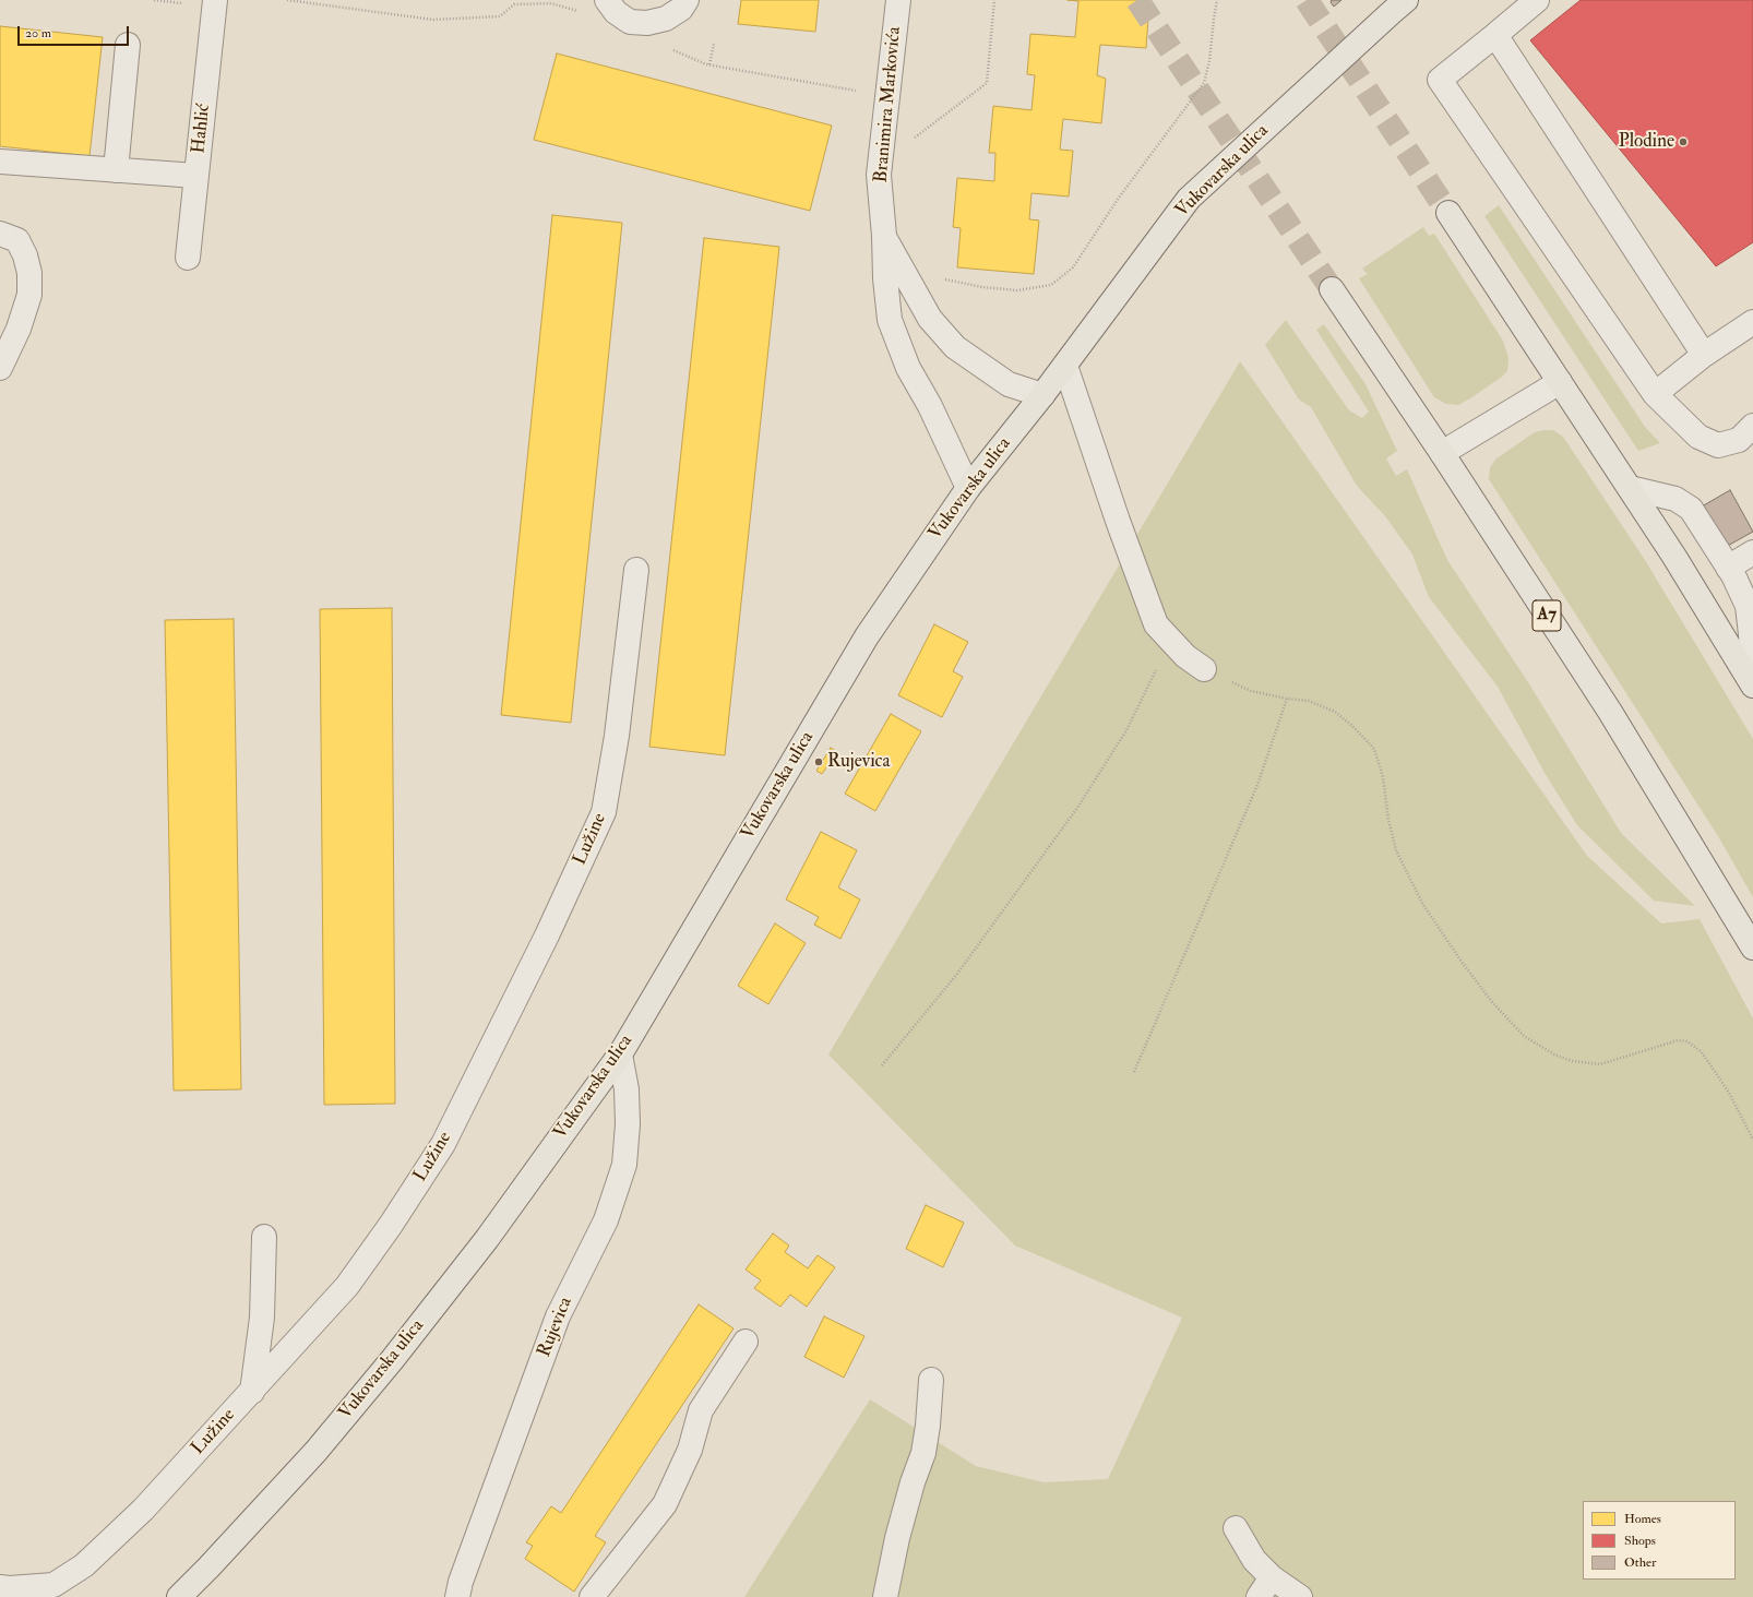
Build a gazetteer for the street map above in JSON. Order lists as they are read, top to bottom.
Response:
{
  "streets": {
    "main road": ["Vukovarska ulica", "A7"],
    "street": [
      "Branimira Markovića",
      "Hahlić",
      "Lužine",
      "Rujevica"
    ]
  },
  "crossings": [
    ["Branimira Markovića", "Vukovarska ulica"],
    ["Vukovarska ulica", "Rujevica"]
  ],
  "places": ["Plodine", "Rujevica"],
  "legend": ["Homes", "Shops", "Other"],
  "scale_bar": "20 m"
}
